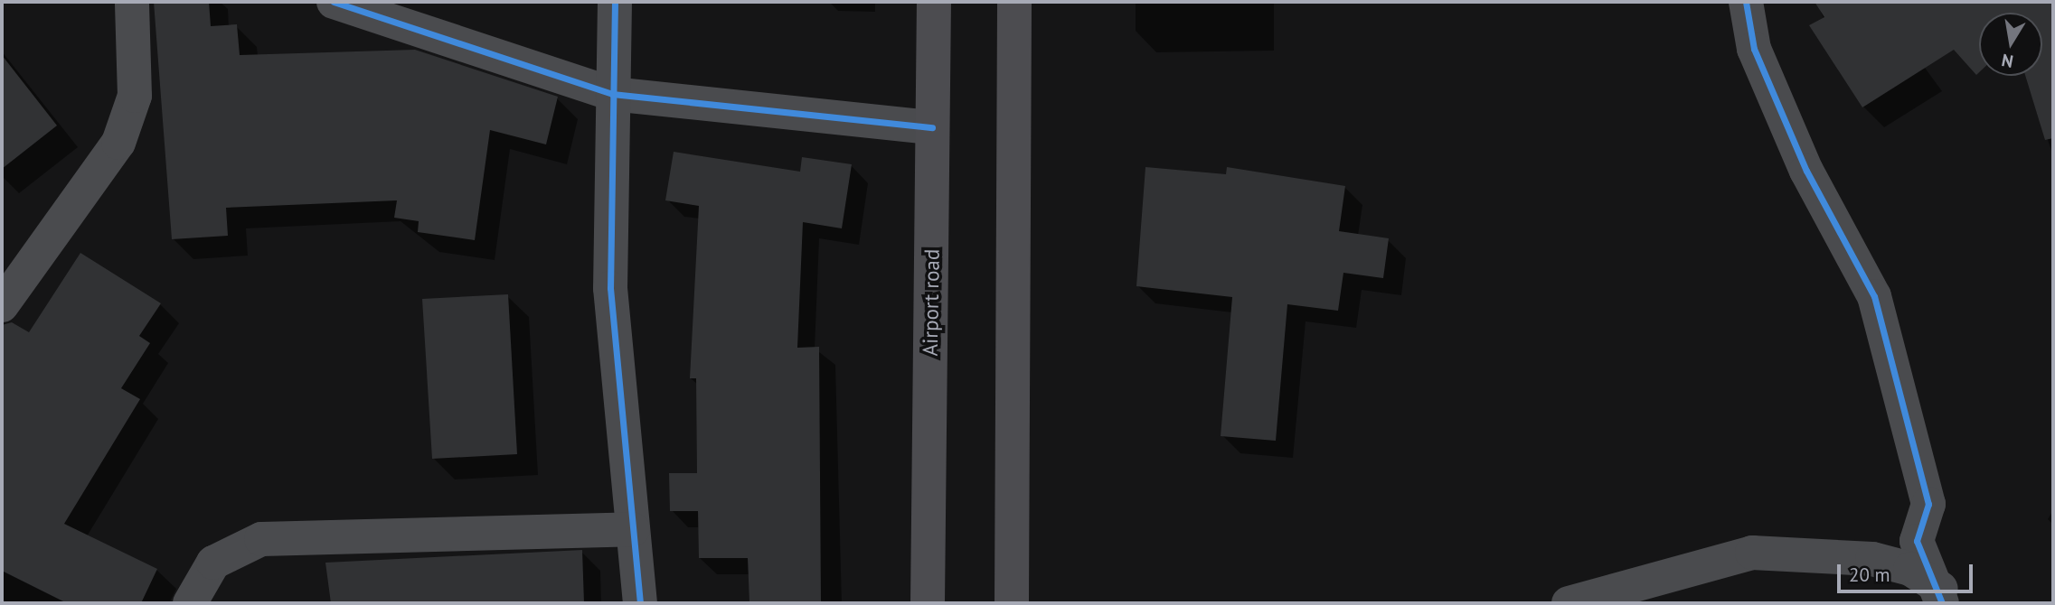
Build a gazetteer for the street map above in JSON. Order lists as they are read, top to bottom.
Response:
{
  "streets": {
    "main road": ["Airport road"]
  },
  "scale_bar": "20 m",
  "north": "bottom"
}
